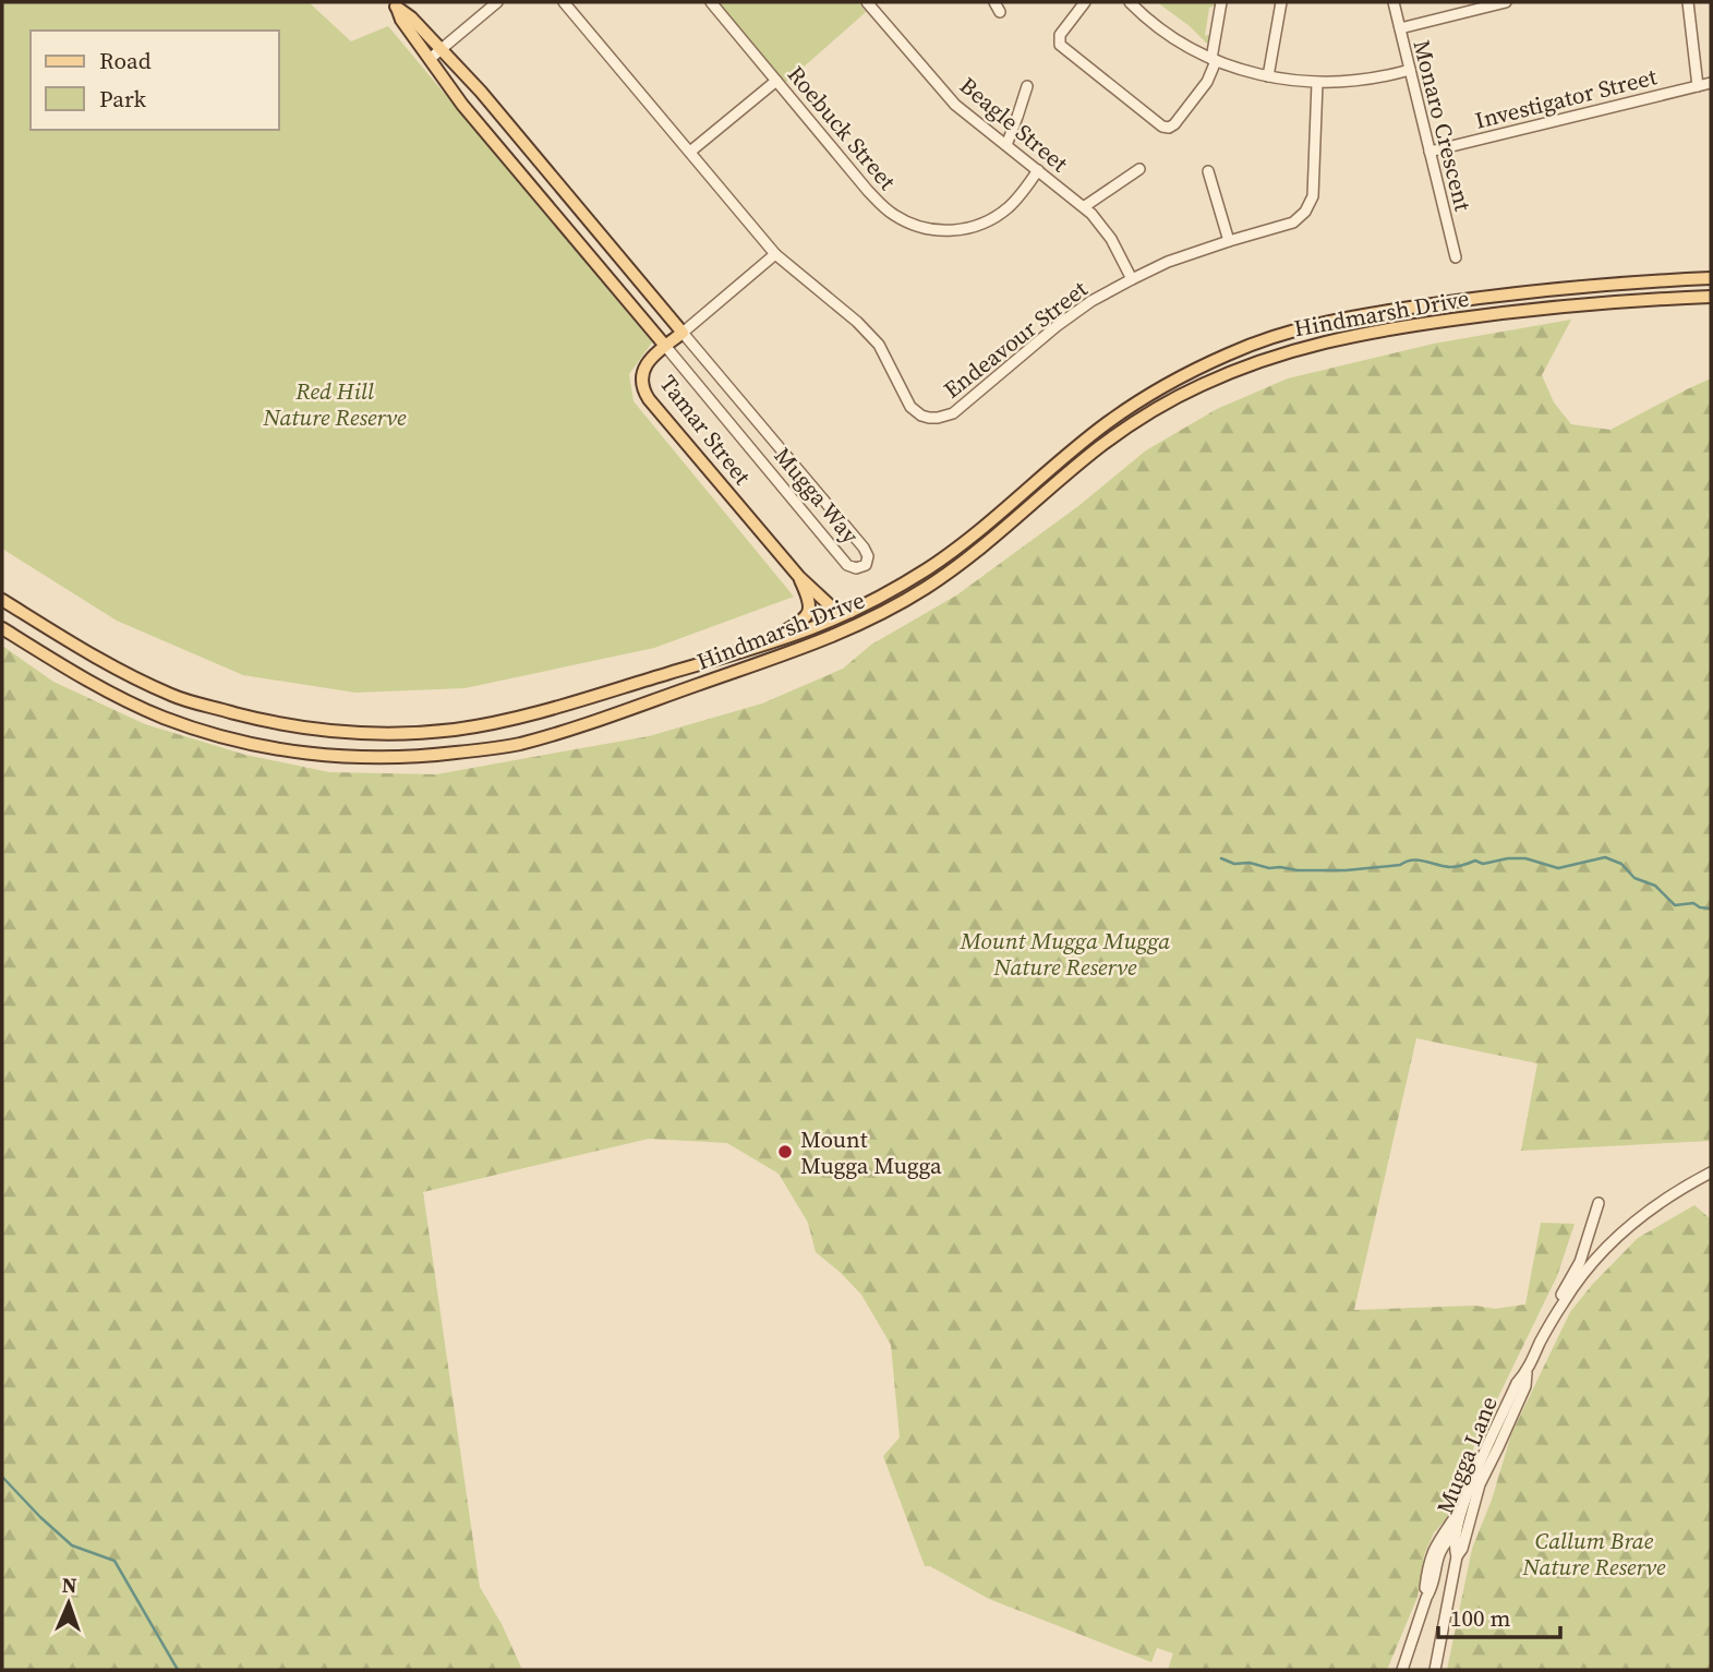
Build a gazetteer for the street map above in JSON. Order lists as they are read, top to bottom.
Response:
{
  "streets": {
    "main road": ["Hindmarsh Drive", "Tamar Street", "Mugga Way"],
    "street": [
      "Investigator Street",
      "Beagle Street",
      "Monaro Crescent",
      "Roebuck Street",
      "Endeavour Street",
      "Mugga Lane"
    ]
  },
  "crossings": [
    ["Investigator Street", "Monaro Crescent"],
    ["Beagle Street", "Roebuck Street"],
    ["Beagle Street", "Endeavour Street"],
    ["Hindmarsh Drive", "Tamar Street"],
    ["Endeavour Street", "Tamar Street"],
    ["Tamar Street", "Mugga Way"]
  ],
  "parks": ["Red Hill Nature Reserve", "Mount Mugga Mugga Nature Reserve", "Callum Brae Nature Reserve"],
  "places": ["Mount Mugga Mugga"],
  "legend": ["Road", "Park"],
  "scale_bar": "100 m",
  "north": "top"
}
